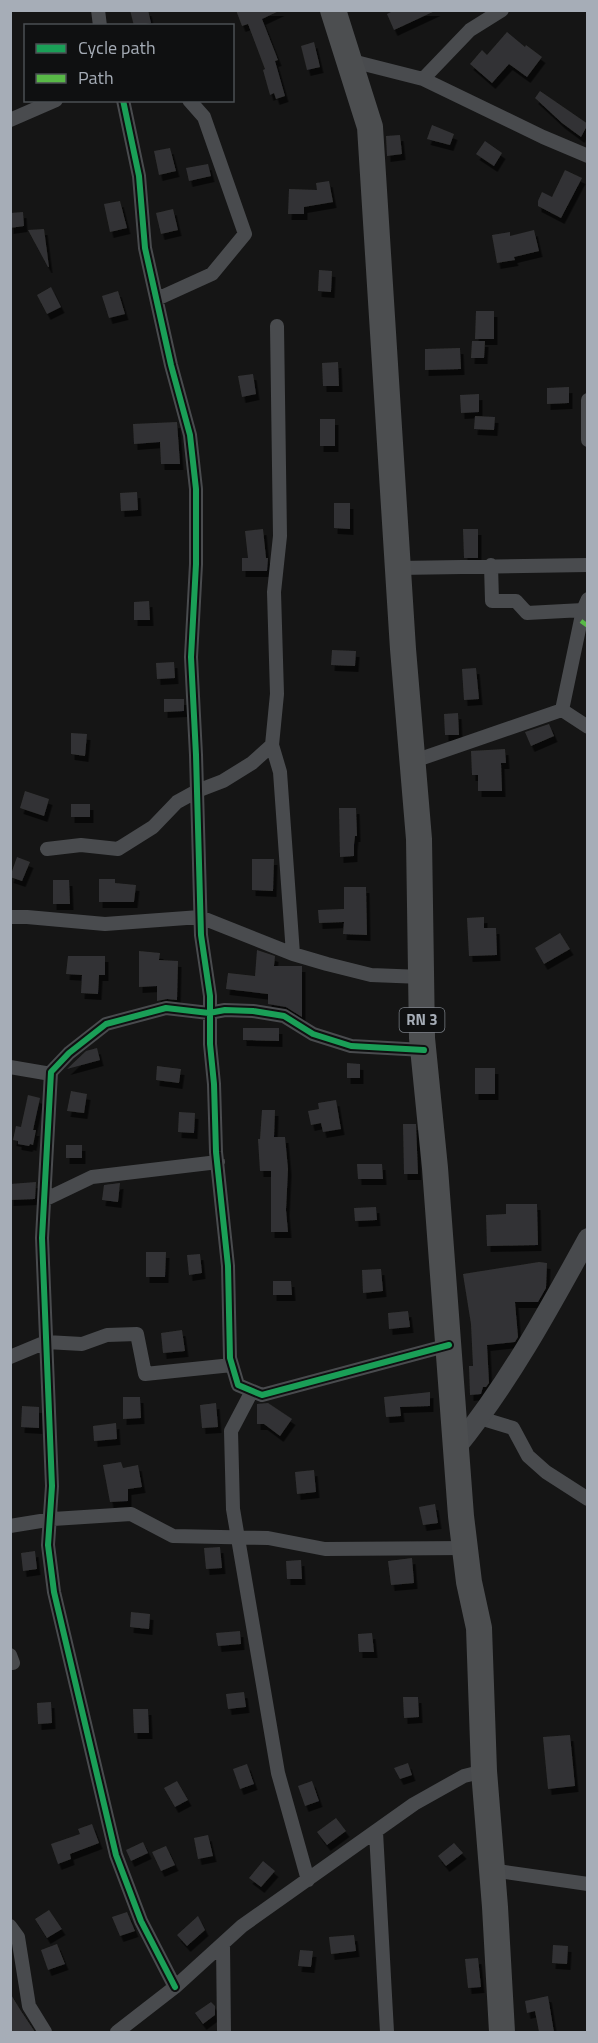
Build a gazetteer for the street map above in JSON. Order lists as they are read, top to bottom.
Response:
{
  "streets": {
    "highway": ["RN 3"]
  },
  "legend": ["Cycle path", "Path"]
}
